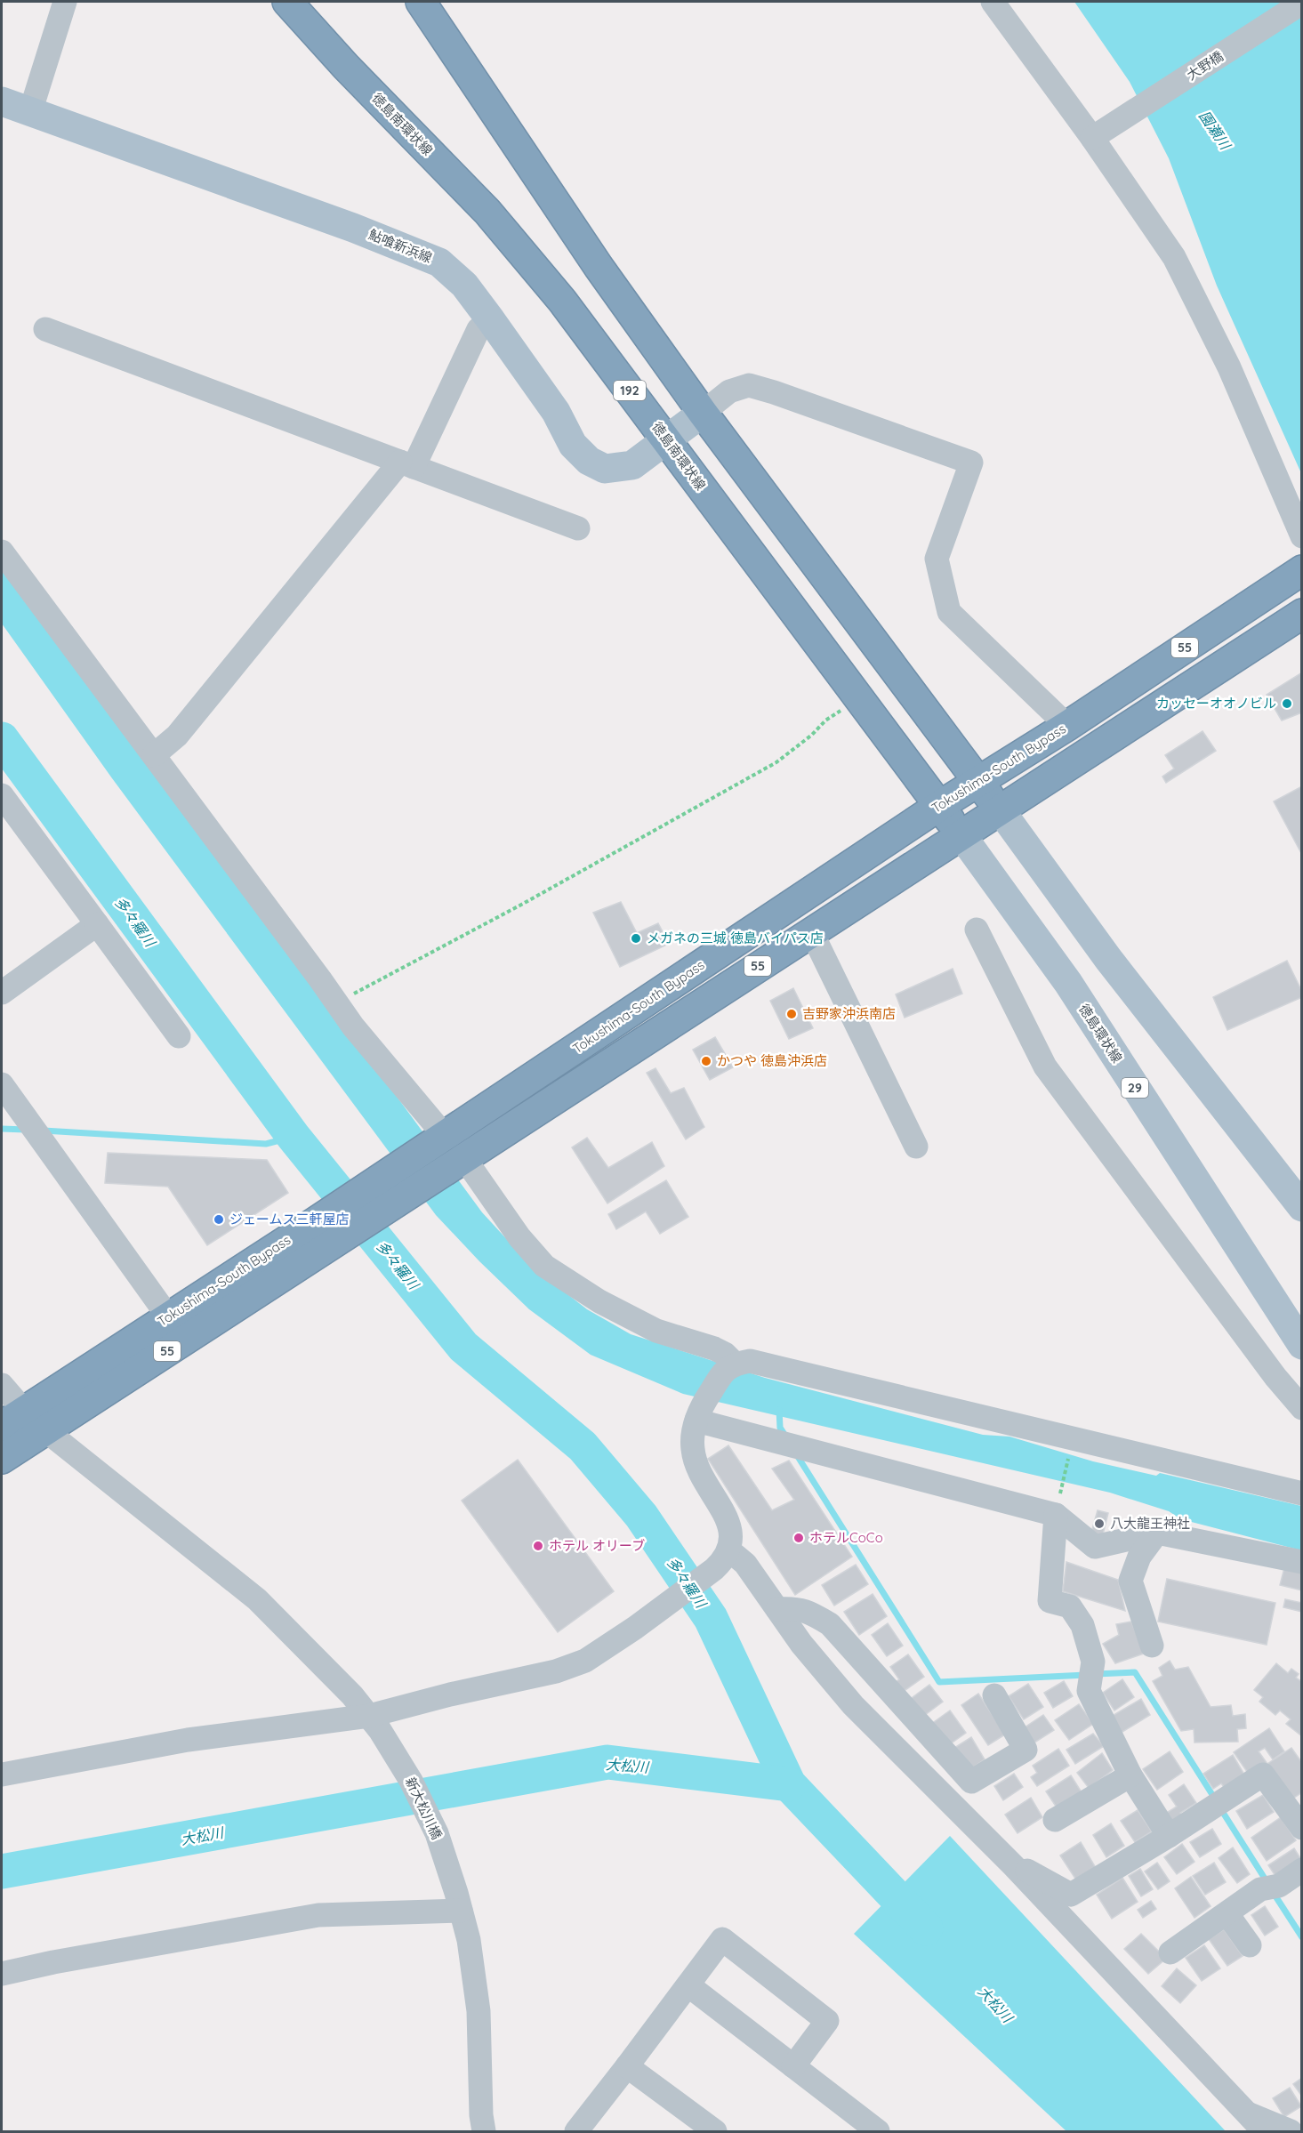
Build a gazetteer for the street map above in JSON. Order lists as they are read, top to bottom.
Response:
{
  "streets": {
    "highway": [
      "徳島南環状線",
      "192",
      "55",
      "Tokushima-South Bypass"
    ],
    "main road": ["鮎喰新浜線", "徳島環状線", "29"],
    "street": ["大野橋", "新大松川橋"]
  },
  "crossings": [
    ["徳島南環状線", "鮎喰新浜線"],
    ["徳島南環状線", "Tokushima-South Bypass"],
    ["徳島南環状線", "徳島環状線"],
    ["Tokushima-South Bypass", "徳島環状線"],
    ["Tokushima-South Bypass", "新大松川橋"]
  ],
  "water": ["園瀬川", "多々羅川", "大松川"],
  "places": [
    "カッセーオオノビル",
    "メガネの三城 徳島バイパス店",
    "吉野家沖浜南店",
    "かつや 徳島沖浜店",
    "ジェームス三軒屋店",
    "八大龍王神社",
    "ホテルCoCo",
    "ホテル オリーブ"
  ]
}
